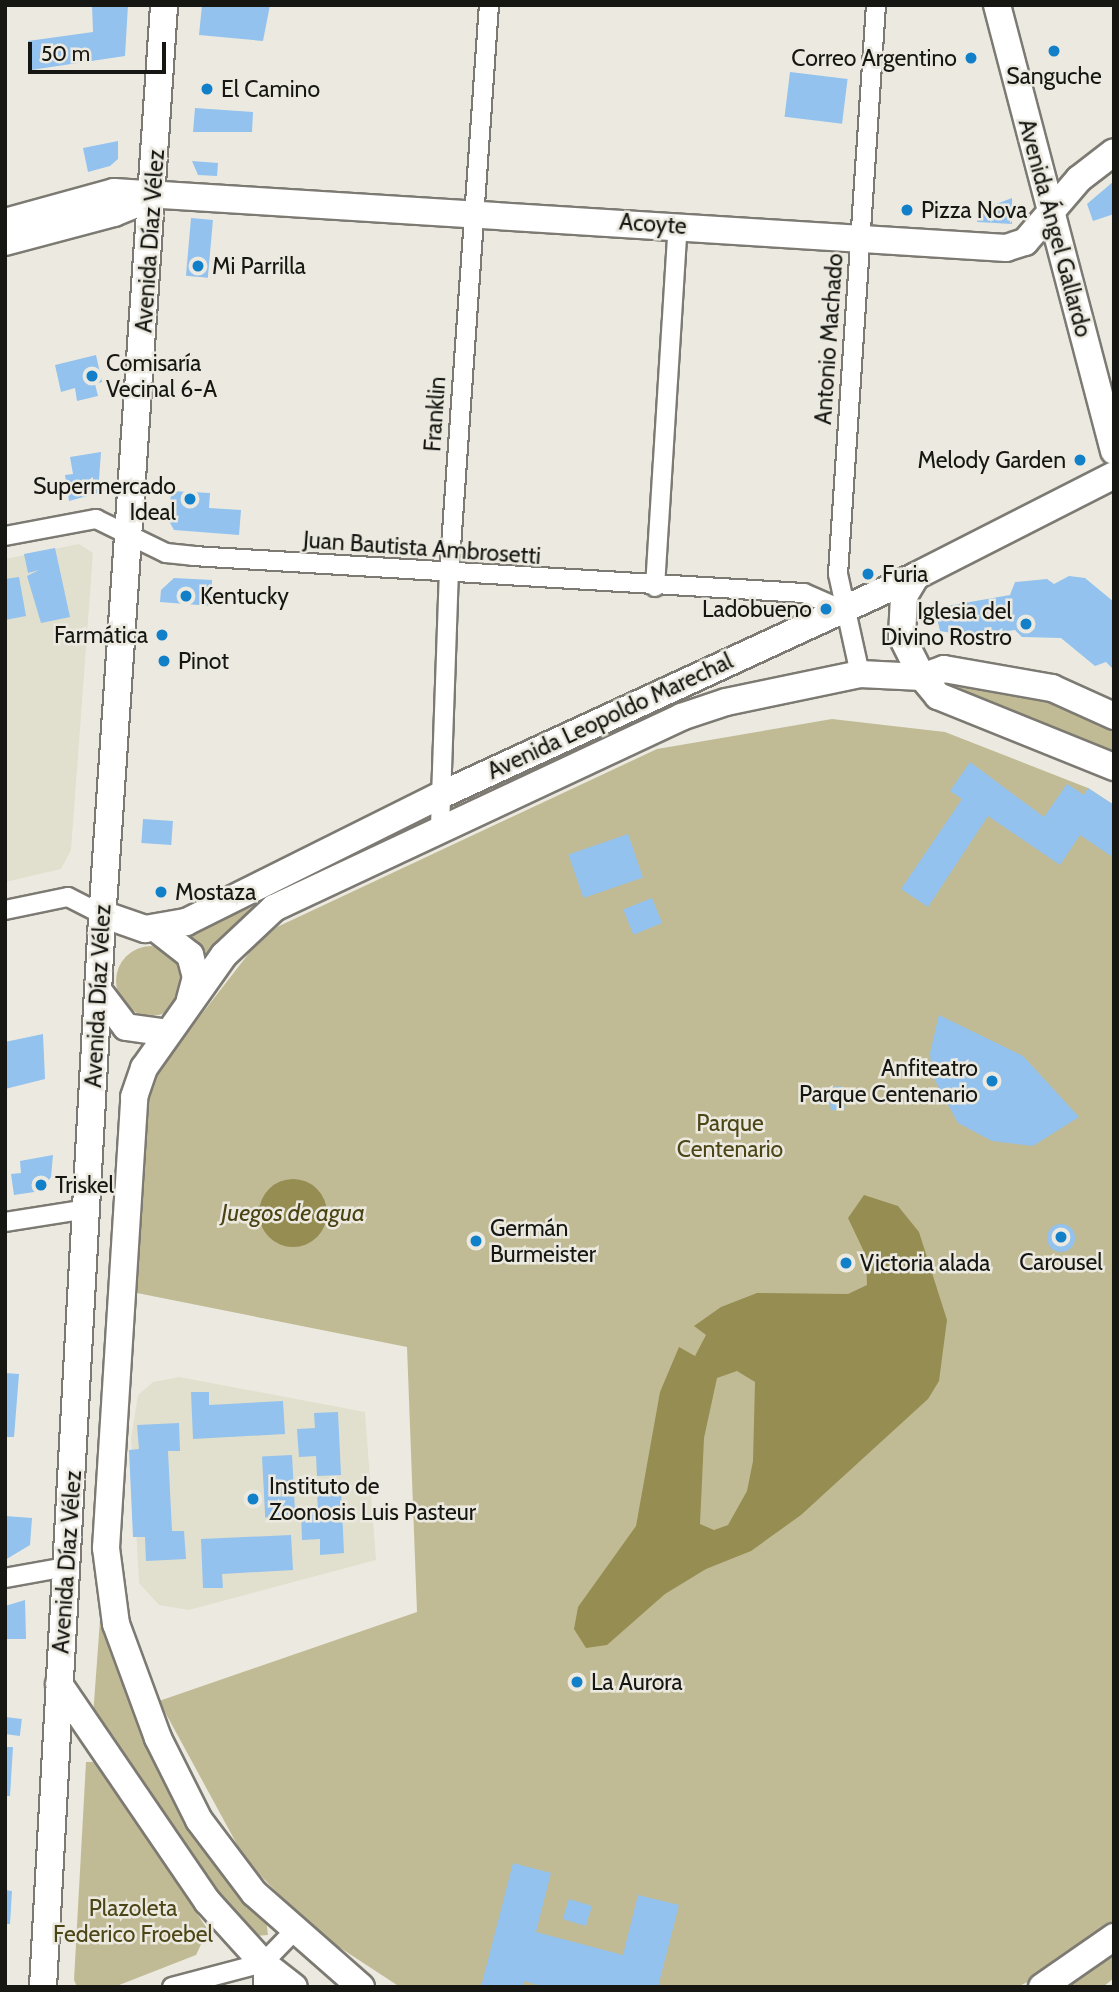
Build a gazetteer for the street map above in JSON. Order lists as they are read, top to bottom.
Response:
{
  "streets": {
    "main road": [
      "Acoyte",
      "Avenida Ángel Gallardo",
      "Avenida Díaz Vélez",
      "Avenida Leopoldo Marechal"
    ],
    "street": ["Antonio Machado", "Franklin", "Juan Bautista Ambrosetti"]
  },
  "crossings": [
    ["Acoyte", "Avenida Ángel Gallardo"],
    ["Acoyte", "Avenida Díaz Vélez"],
    ["Acoyte", "Antonio Machado"],
    ["Acoyte", "Franklin"],
    ["Avenida Díaz Vélez", "Juan Bautista Ambrosetti"],
    ["Avenida Díaz Vélez", "Avenida Leopoldo Marechal"],
    ["Antonio Machado", "Juan Bautista Ambrosetti"],
    ["Antonio Machado", "Avenida Leopoldo Marechal"],
    ["Franklin", "Juan Bautista Ambrosetti"],
    ["Franklin", "Avenida Leopoldo Marechal"],
    ["Juan Bautista Ambrosetti", "Avenida Leopoldo Marechal"]
  ],
  "water": ["Juegos de agua"],
  "parks": ["Parque Centenario", "Plazoleta Federico Froebel"],
  "places": [
    "Sanguche",
    "Correo Argentino",
    "El Camino",
    "Pizza Nova",
    "Mi Parrilla",
    "Comisaría Vecinal 6-A",
    "Melody Garden",
    "Supermercado Ideal",
    "Furia",
    "Kentucky",
    "Ladobueno",
    "Iglesia del Divino Rostro",
    "Farmática",
    "Pinot",
    "Mostaza",
    "Anfiteatro Parque Centenario",
    "Triskel",
    "Carousel",
    "Germán Burmeister",
    "Victoria alada",
    "Instituto de Zoonosis Luis Pasteur",
    "La Aurora"
  ],
  "scale_bar": "50 m"
}
